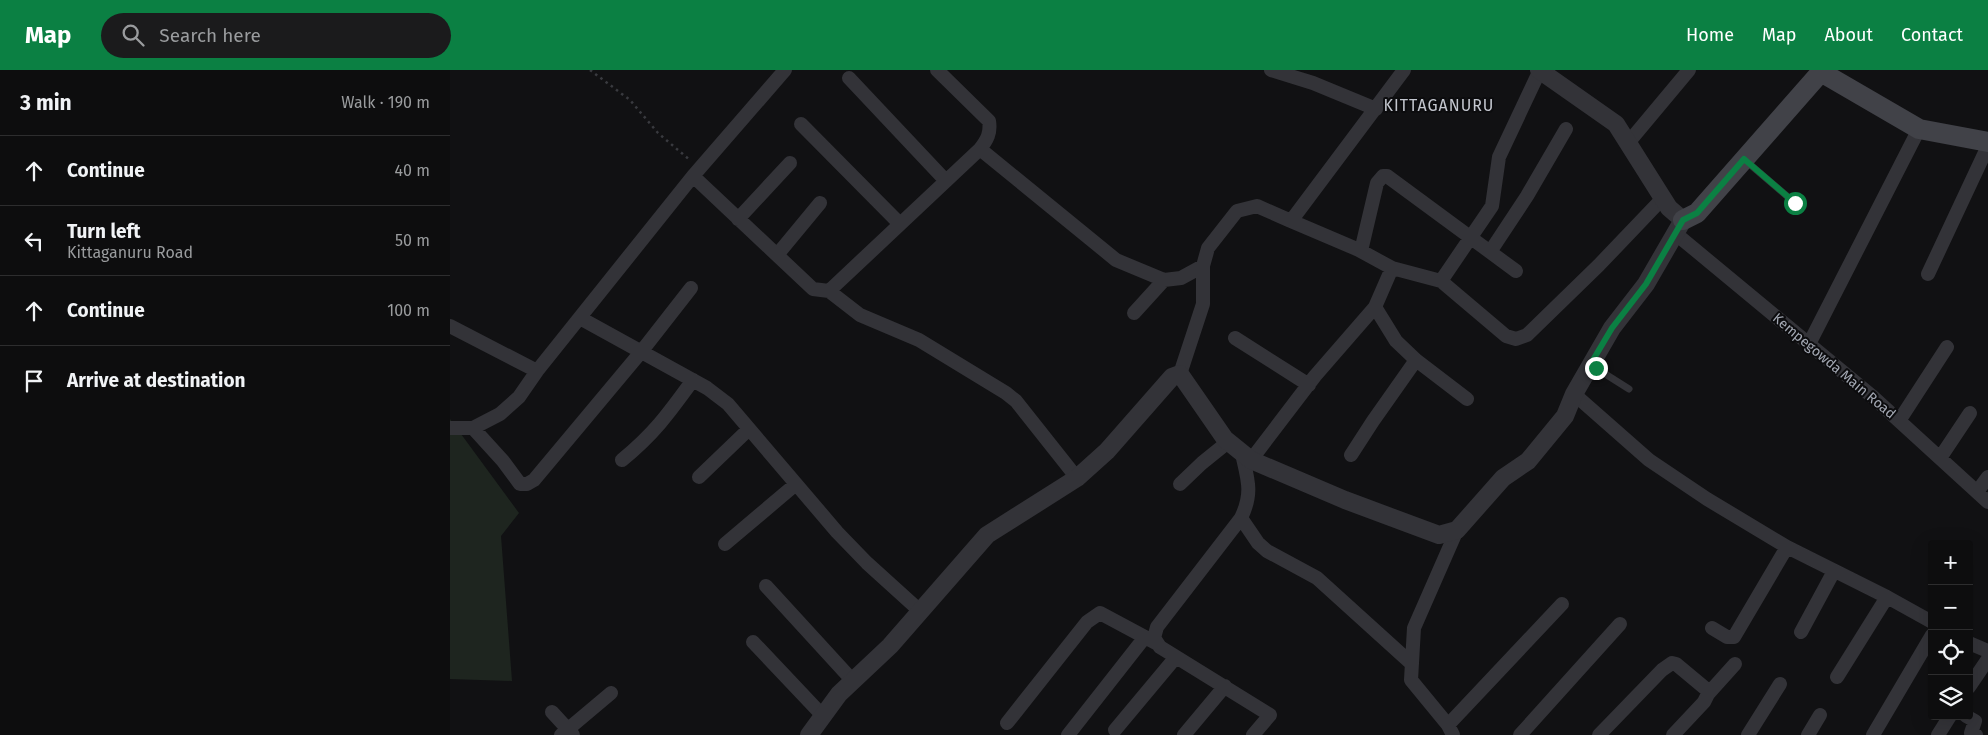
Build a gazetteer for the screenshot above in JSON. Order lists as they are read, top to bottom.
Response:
{
  "streets": {
    "street": ["Kempegowda Main Road"]
  },
  "districts": ["KITTAGANURU"],
  "page": {
    "header": "Map",
    "search": "Search here",
    "nav": [
      "Home",
      "Map",
      "About",
      "Contact"
    ],
    "heading": ["3 min", "Walk · 190 m"],
    "list": [
      ["Continue", "40 m"],
      ["Turn left", "Kittaganuru Road", "50 m"],
      ["Continue", "100 m"],
      "Arrive at destination"
    ],
    "map_buttons": ["+", "−"]
  }
}
